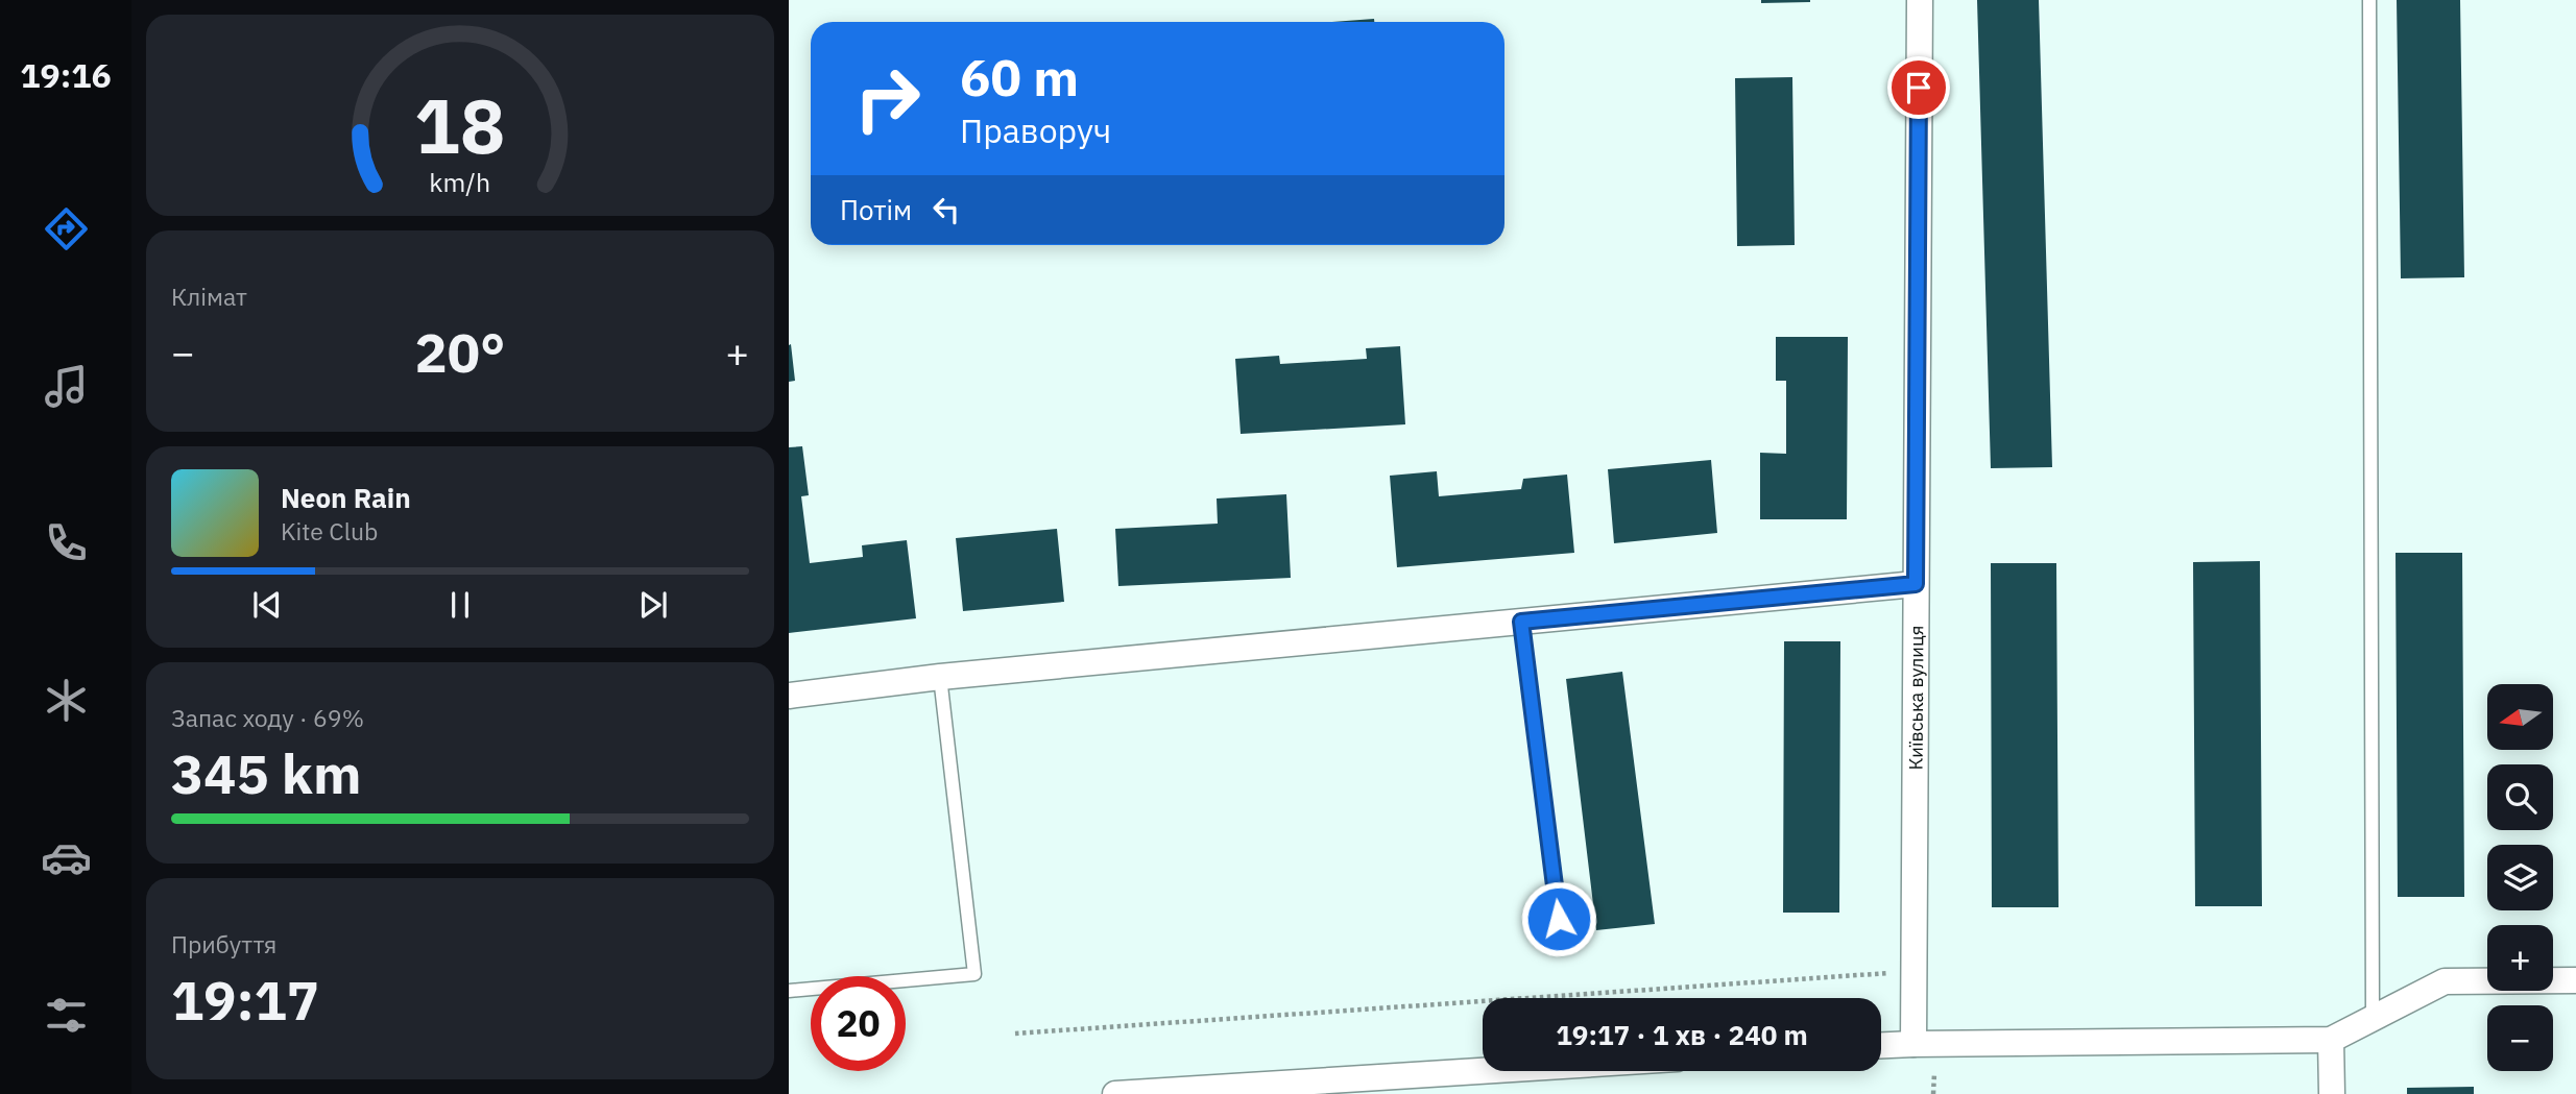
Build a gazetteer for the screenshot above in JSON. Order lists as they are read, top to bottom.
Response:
{
  "streets": {
    "street": ["Київська вулиця"]
  },
  "north": "left",
  "page": {
    "tabs": "19:16",
    "turn": ["60 m", "Праворуч"],
    "then": "Потім",
    "tile": [
      "Клімат",
      ["Запас ходу · 69%", "345 km"],
      ["Прибуття", "19:17"]
    ],
    "heat": ["−", "20°", "+"],
    "song": ["Neon Rain", "Kite Club"],
    "map_buttons": ["+", "−"],
    "limit": "20",
    "trip": "19:17 · 1 хв · 240 m",
    "gauge": ["18", "km/h"]
  }
}
